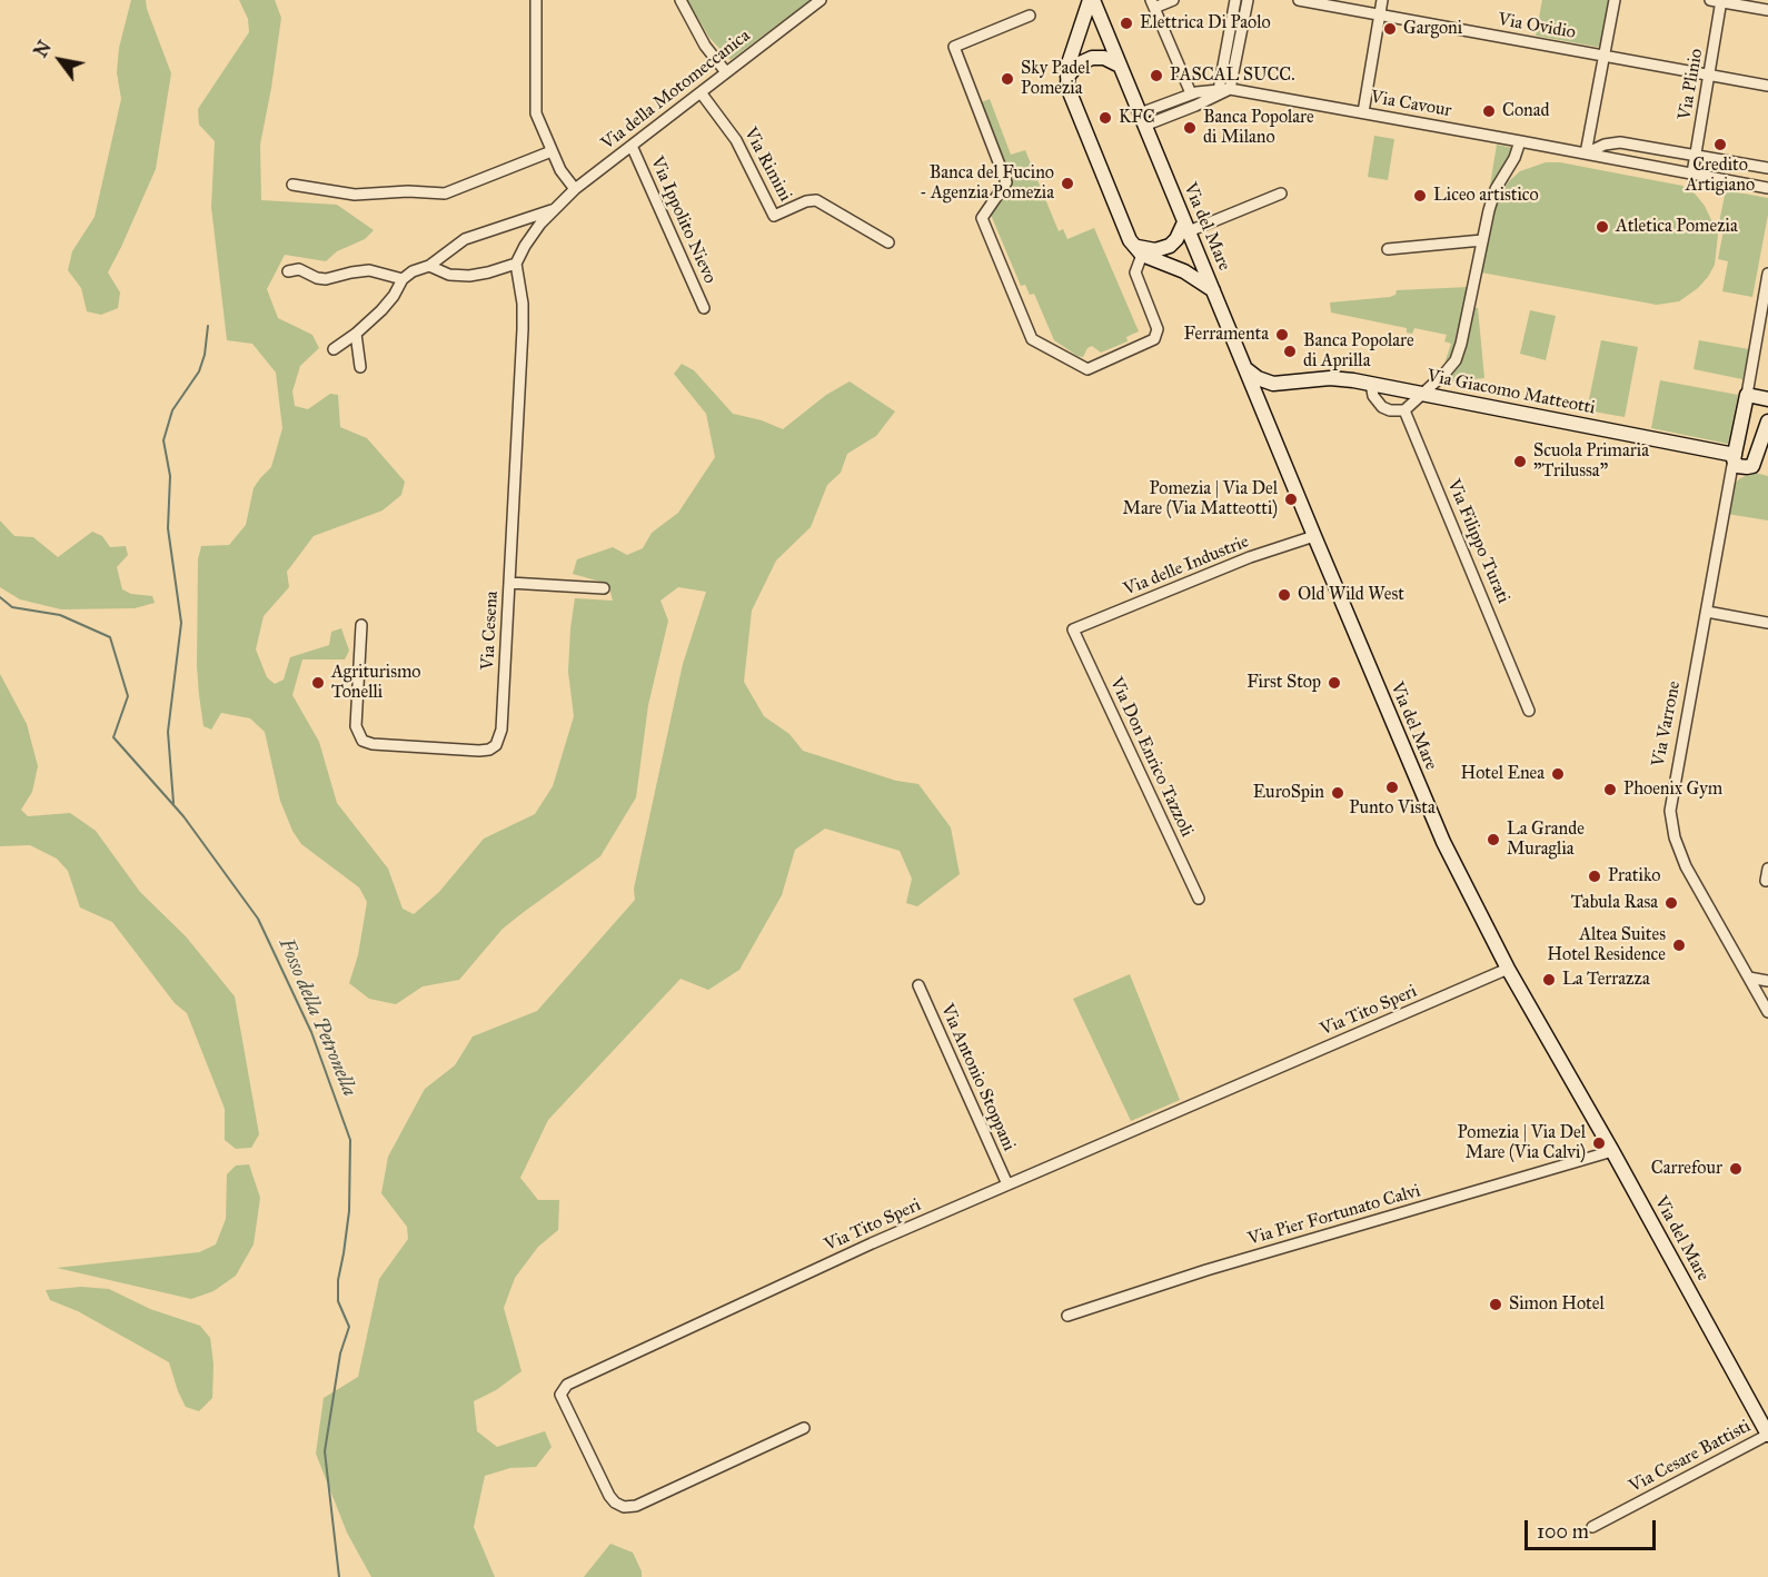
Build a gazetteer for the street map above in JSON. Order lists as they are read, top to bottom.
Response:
{
  "streets": {
    "main road": ["Via del Mare", "Via Giacomo Matteotti", "Via Varrone"],
    "street": [
      "Via Ovidio",
      "Via Plinio",
      "Via della Motomeccanica",
      "Via Cavour",
      "Via Rimini",
      "Via Ippolito Nievo",
      "Via Filippo Turati",
      "Via delle Industrie",
      "Via Cesena",
      "Via Don Enrico Tazzoli",
      "Via Tito Speri",
      "Via Antonio Stoppani",
      "Via Pier Fortunato Calvi",
      "Via Cesare Battisti"
    ]
  },
  "crossings": [
    ["Via Ovidio", "Via Plinio"],
    ["Via Plinio", "Via Cavour"],
    ["Via della Motomeccanica", "Via Rimini"],
    ["Via della Motomeccanica", "Via Ippolito Nievo"],
    ["Via della Motomeccanica", "Via Cesena"],
    ["Via Cavour", "Via del Mare"],
    ["Via del Mare", "Via delle Industrie"],
    ["Via del Mare", "Via Tito Speri"],
    ["Via del Mare", "Via Pier Fortunato Calvi"],
    ["Via del Mare", "Via Cesare Battisti"],
    ["Via Giacomo Matteotti", "Via Varrone"],
    ["Via delle Industrie", "Via Don Enrico Tazzoli"],
    ["Via Tito Speri", "Via Antonio Stoppani"]
  ],
  "water": ["Fosso della Petronella"],
  "places": [
    "Elettrica Di Paolo",
    "Gargoni",
    "PASCAL SUCC.",
    "Sky Padel Pomezia",
    "Conad",
    "KFC",
    "Banca Popolare di Milano",
    "Credito Artigiano",
    "Banca del Fucino - Agenzia Pomezia",
    "Liceo artistico",
    "Atletica Pomezia",
    "Ferramenta",
    "Banca Popolare di Aprilla",
    "Scuola Primaria \"Trilussa\"",
    "Pomezia | Via Del Mare (Via Matteotti)",
    "Old Wild West",
    "Agriturismo Tonelli",
    "First Stop",
    "Hotel Enea",
    "Punto Vista",
    "Phoenix Gym",
    "EuroSpin",
    "La Grande Muraglia",
    "Pratiko",
    "Tabula Rasa",
    "Altea Suites Hotel Residence",
    "La Terrazza",
    "Pomezia | Via Del Mare (Via Calvi)",
    "Carrefour",
    "Simon Hotel"
  ],
  "scale_bar": "100 m",
  "north": "top left"
}
